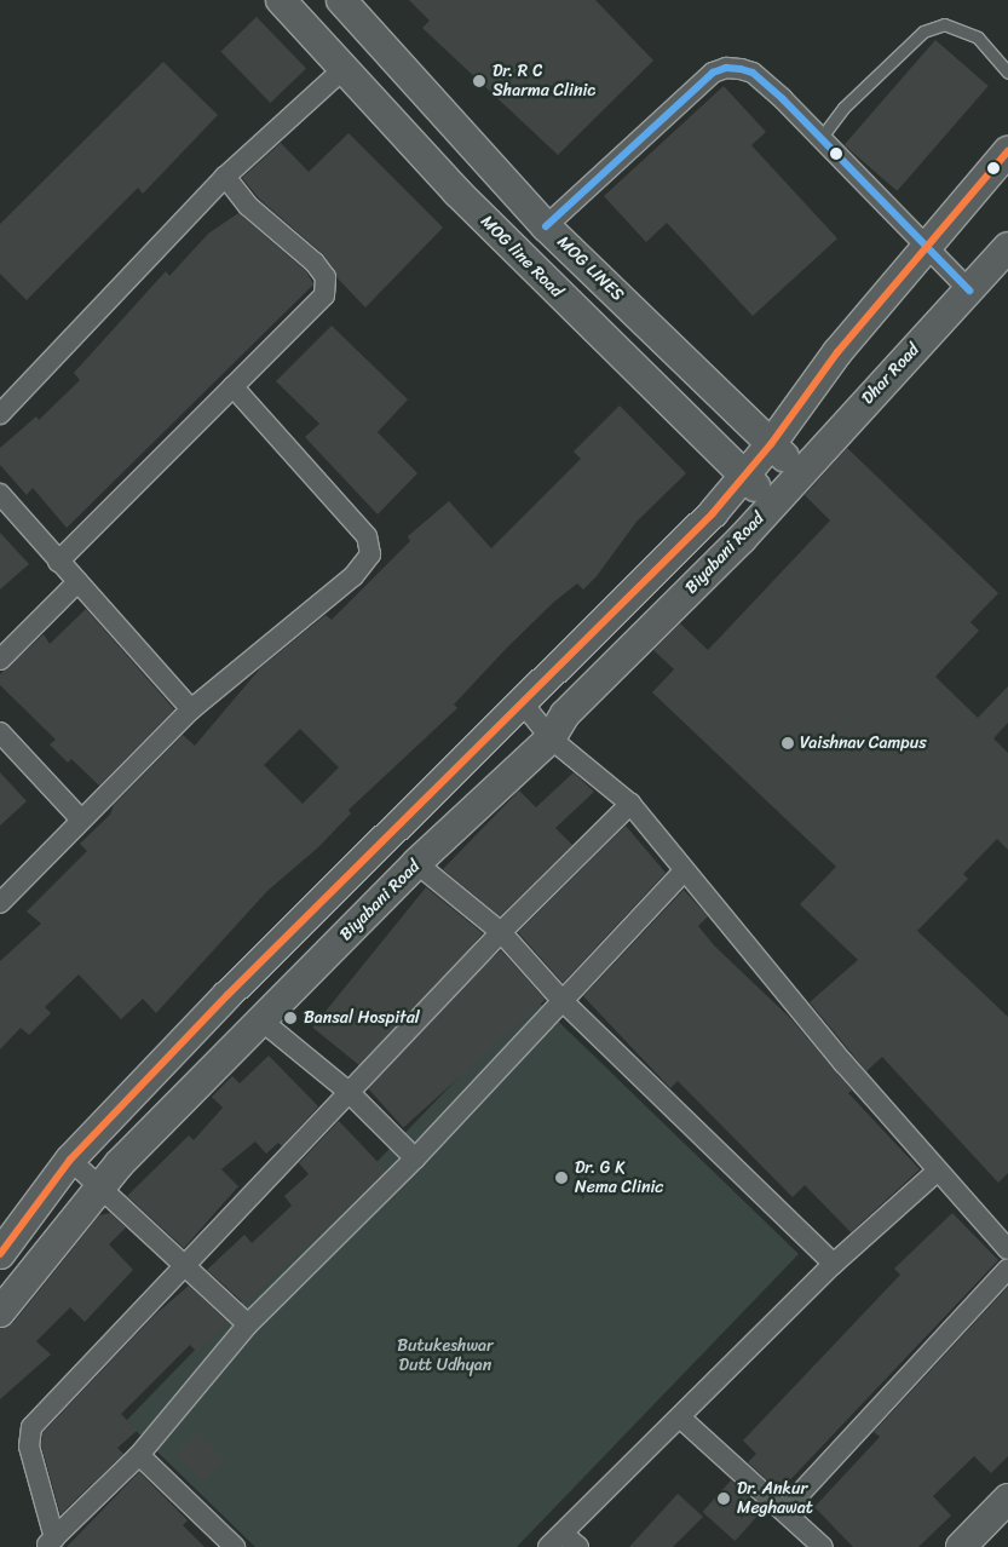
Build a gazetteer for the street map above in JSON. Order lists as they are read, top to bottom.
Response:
{
  "streets": {
    "main road": [
      "MOG line Road",
      "MOG LINES",
      "Dhar Road",
      "Biyabani Road"
    ]
  },
  "crossings": [
    ["MOG line Road", "Dhar Road"],
    ["MOG line Road", "Biyabani Road"],
    ["MOG LINES", "Dhar Road"],
    ["Dhar Road", "Biyabani Road"]
  ],
  "parks": ["Butukeshwar Dutt Udhyan"],
  "places": [
    "Dr. R C Sharma Clinic",
    "Vaishnav Campus",
    "Bansal Hospital",
    "Dr. G K Nema Clinic",
    "Dr. Ankur Meghawat"
  ]
}
